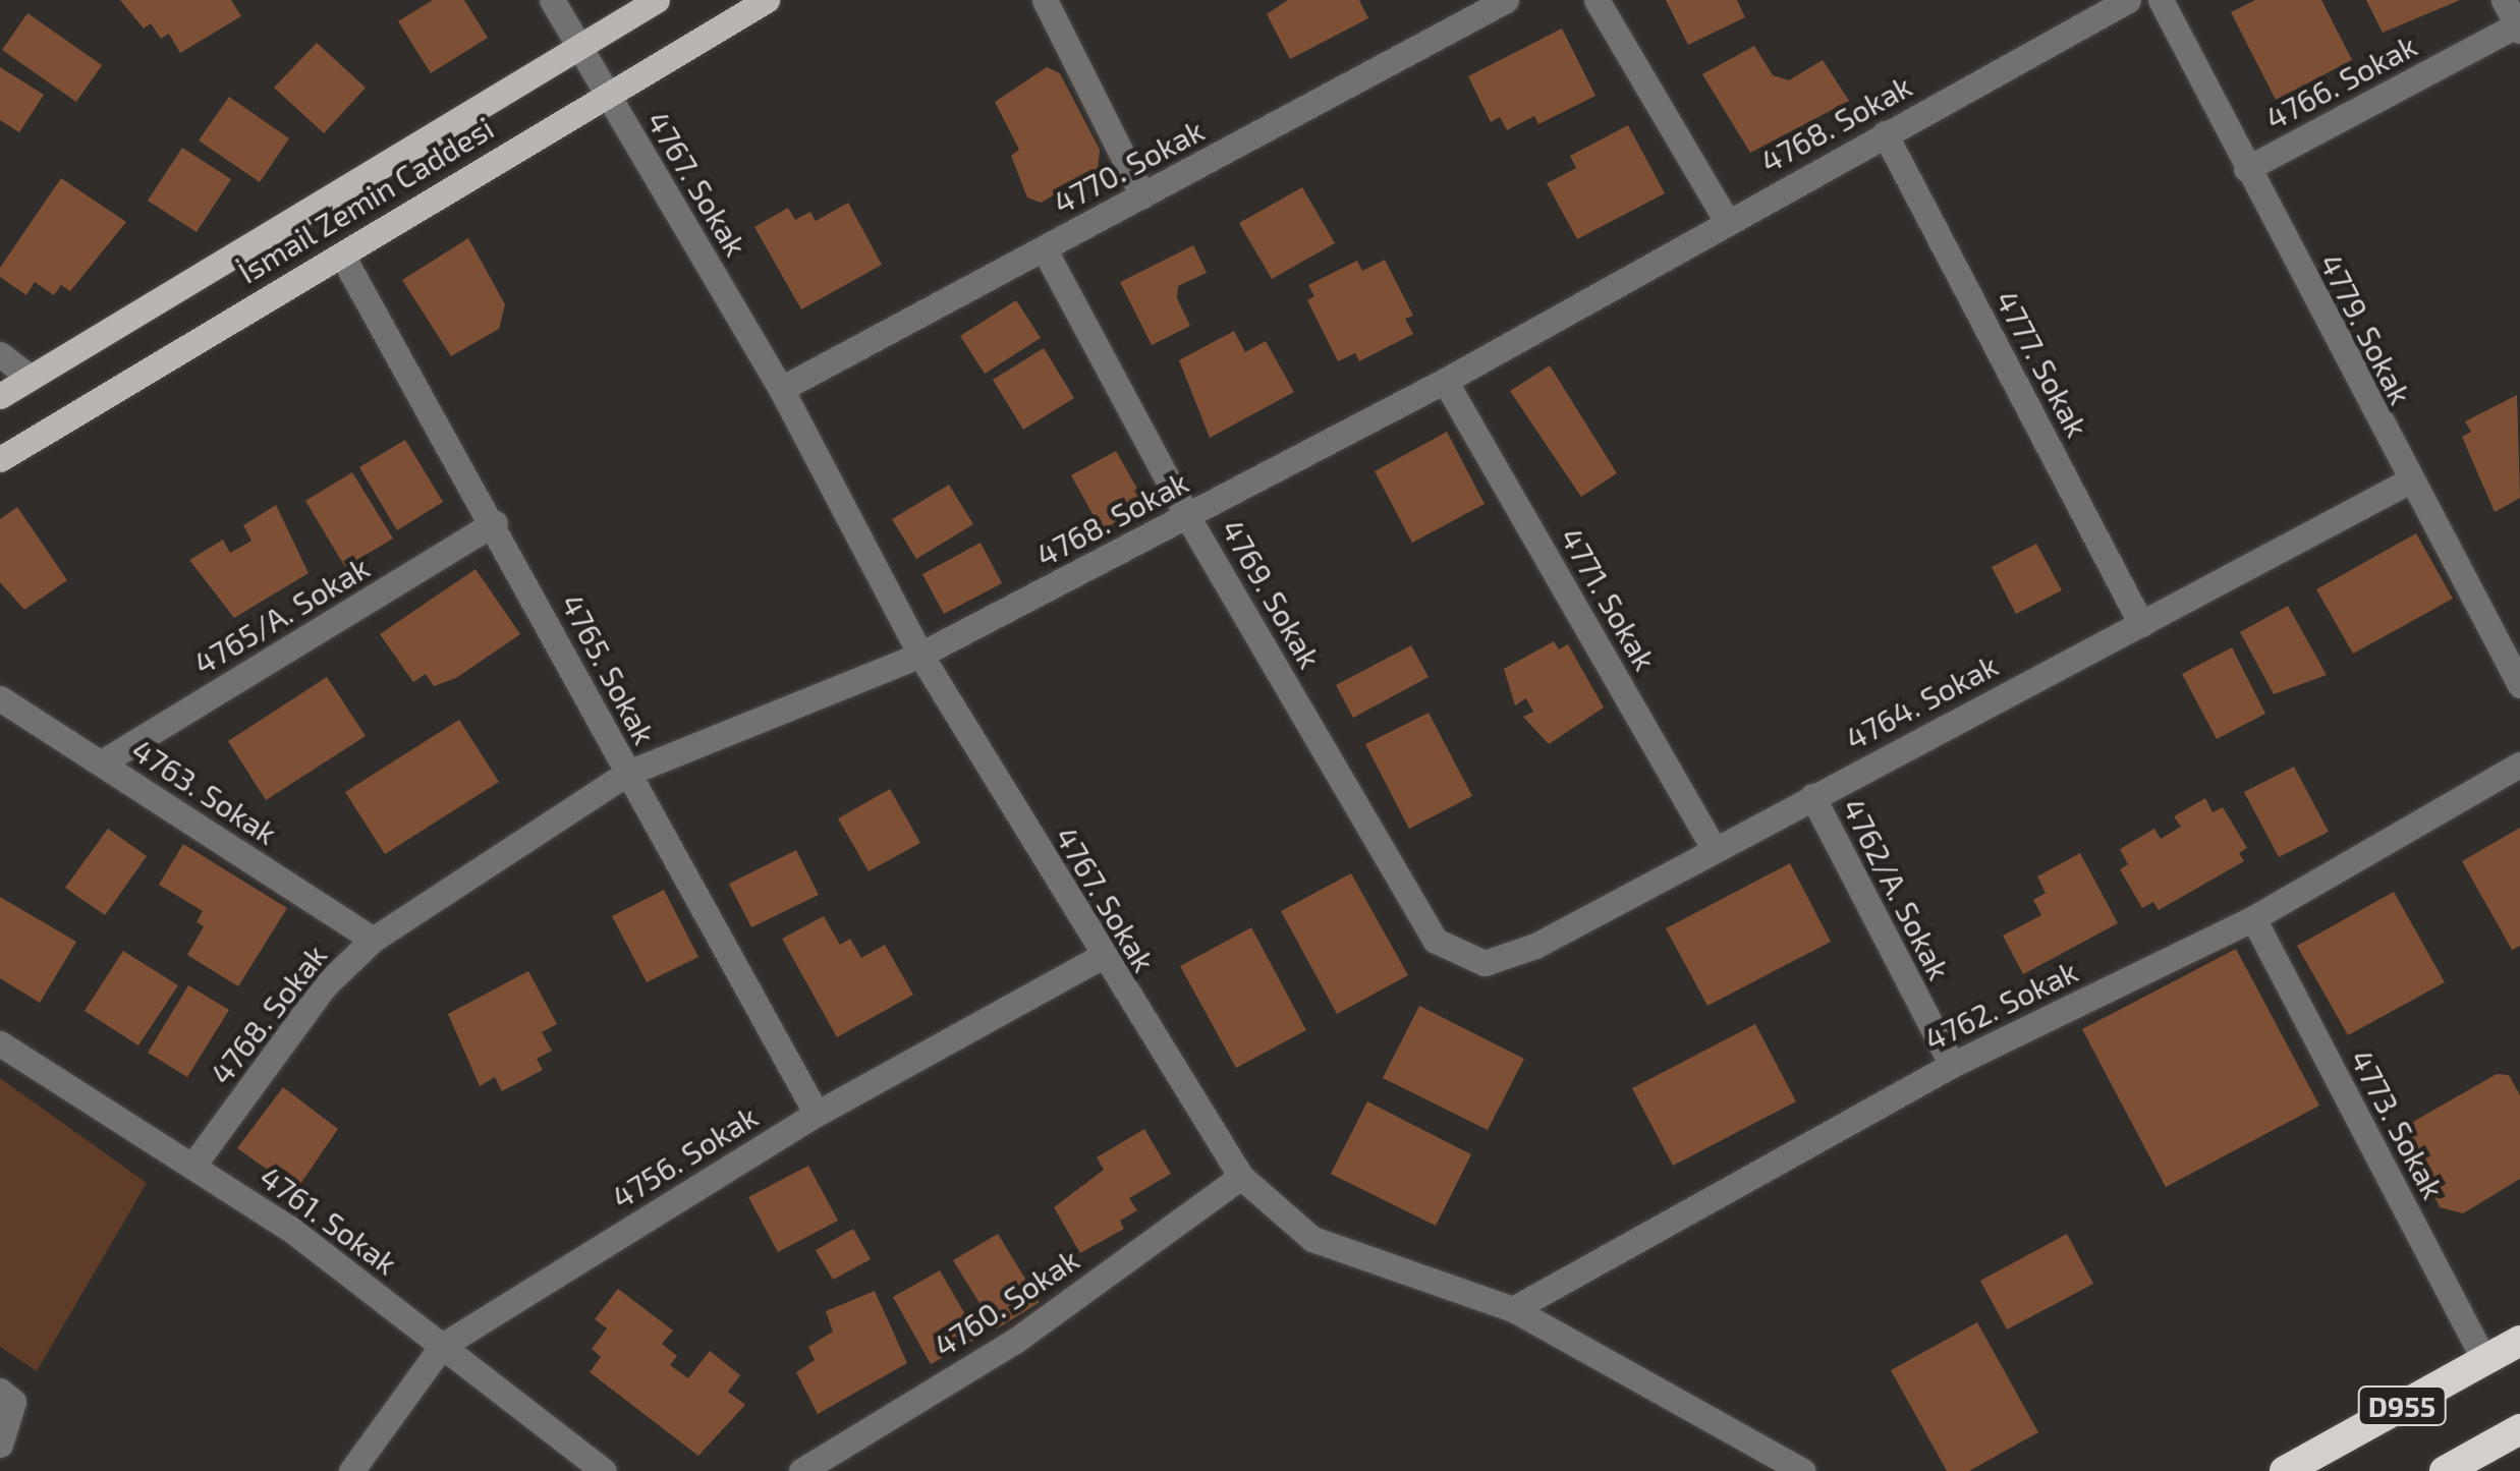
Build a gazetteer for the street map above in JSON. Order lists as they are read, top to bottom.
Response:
{
  "streets": {
    "highway": ["D955"],
    "main road": ["İsmail Zemin Caddesi"],
    "street": [
      "4766. Sokak",
      "4768. Sokak",
      "4770. Sokak",
      "4767. Sokak",
      "4779. Sokak",
      "4777. Sokak",
      "4769. Sokak",
      "4771. Sokak",
      "4765/A. Sokak",
      "4765. Sokak",
      "4764. Sokak",
      "4763. Sokak",
      "4762/A. Sokak",
      "4762. Sokak",
      "4773. Sokak",
      "4756. Sokak",
      "4761. Sokak",
      "4760. Sokak"
    ]
  },
  "crossings": [
    ["4766. Sokak", "4779. Sokak"],
    ["4768. Sokak", "4767. Sokak"],
    ["4768. Sokak", "4777. Sokak"],
    ["4768. Sokak", "4769. Sokak"],
    ["4768. Sokak", "4771. Sokak"],
    ["4768. Sokak", "4765. Sokak"],
    ["4768. Sokak", "4763. Sokak"],
    ["4768. Sokak", "4761. Sokak"],
    ["4770. Sokak", "4767. Sokak"],
    ["4770. Sokak", "4769. Sokak"],
    ["4767. Sokak", "İsmail Zemin Caddesi"],
    ["4767. Sokak", "4762. Sokak"],
    ["4767. Sokak", "4756. Sokak"],
    ["4767. Sokak", "4760. Sokak"],
    ["İsmail Zemin Caddesi", "4765. Sokak"],
    ["4779. Sokak", "4764. Sokak"],
    ["4777. Sokak", "4764. Sokak"],
    ["4769. Sokak", "4764. Sokak"],
    ["4771. Sokak", "4764. Sokak"],
    ["4765/A. Sokak", "4765. Sokak"],
    ["4765/A. Sokak", "4763. Sokak"],
    ["4765. Sokak", "4756. Sokak"],
    ["4764. Sokak", "4762/A. Sokak"],
    ["4762/A. Sokak", "4762. Sokak"],
    ["4762. Sokak", "4773. Sokak"],
    ["4773. Sokak", "D955"],
    ["4756. Sokak", "4761. Sokak"]
  ]
}
